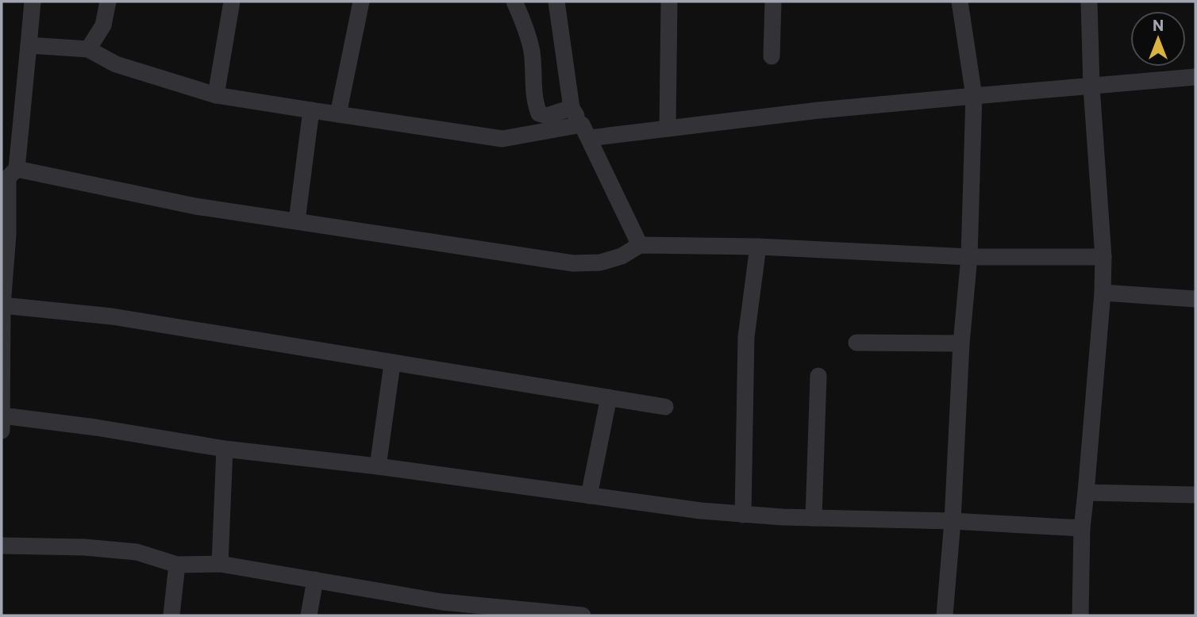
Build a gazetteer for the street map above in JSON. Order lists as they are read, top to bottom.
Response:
{
  "north": "top"
}
